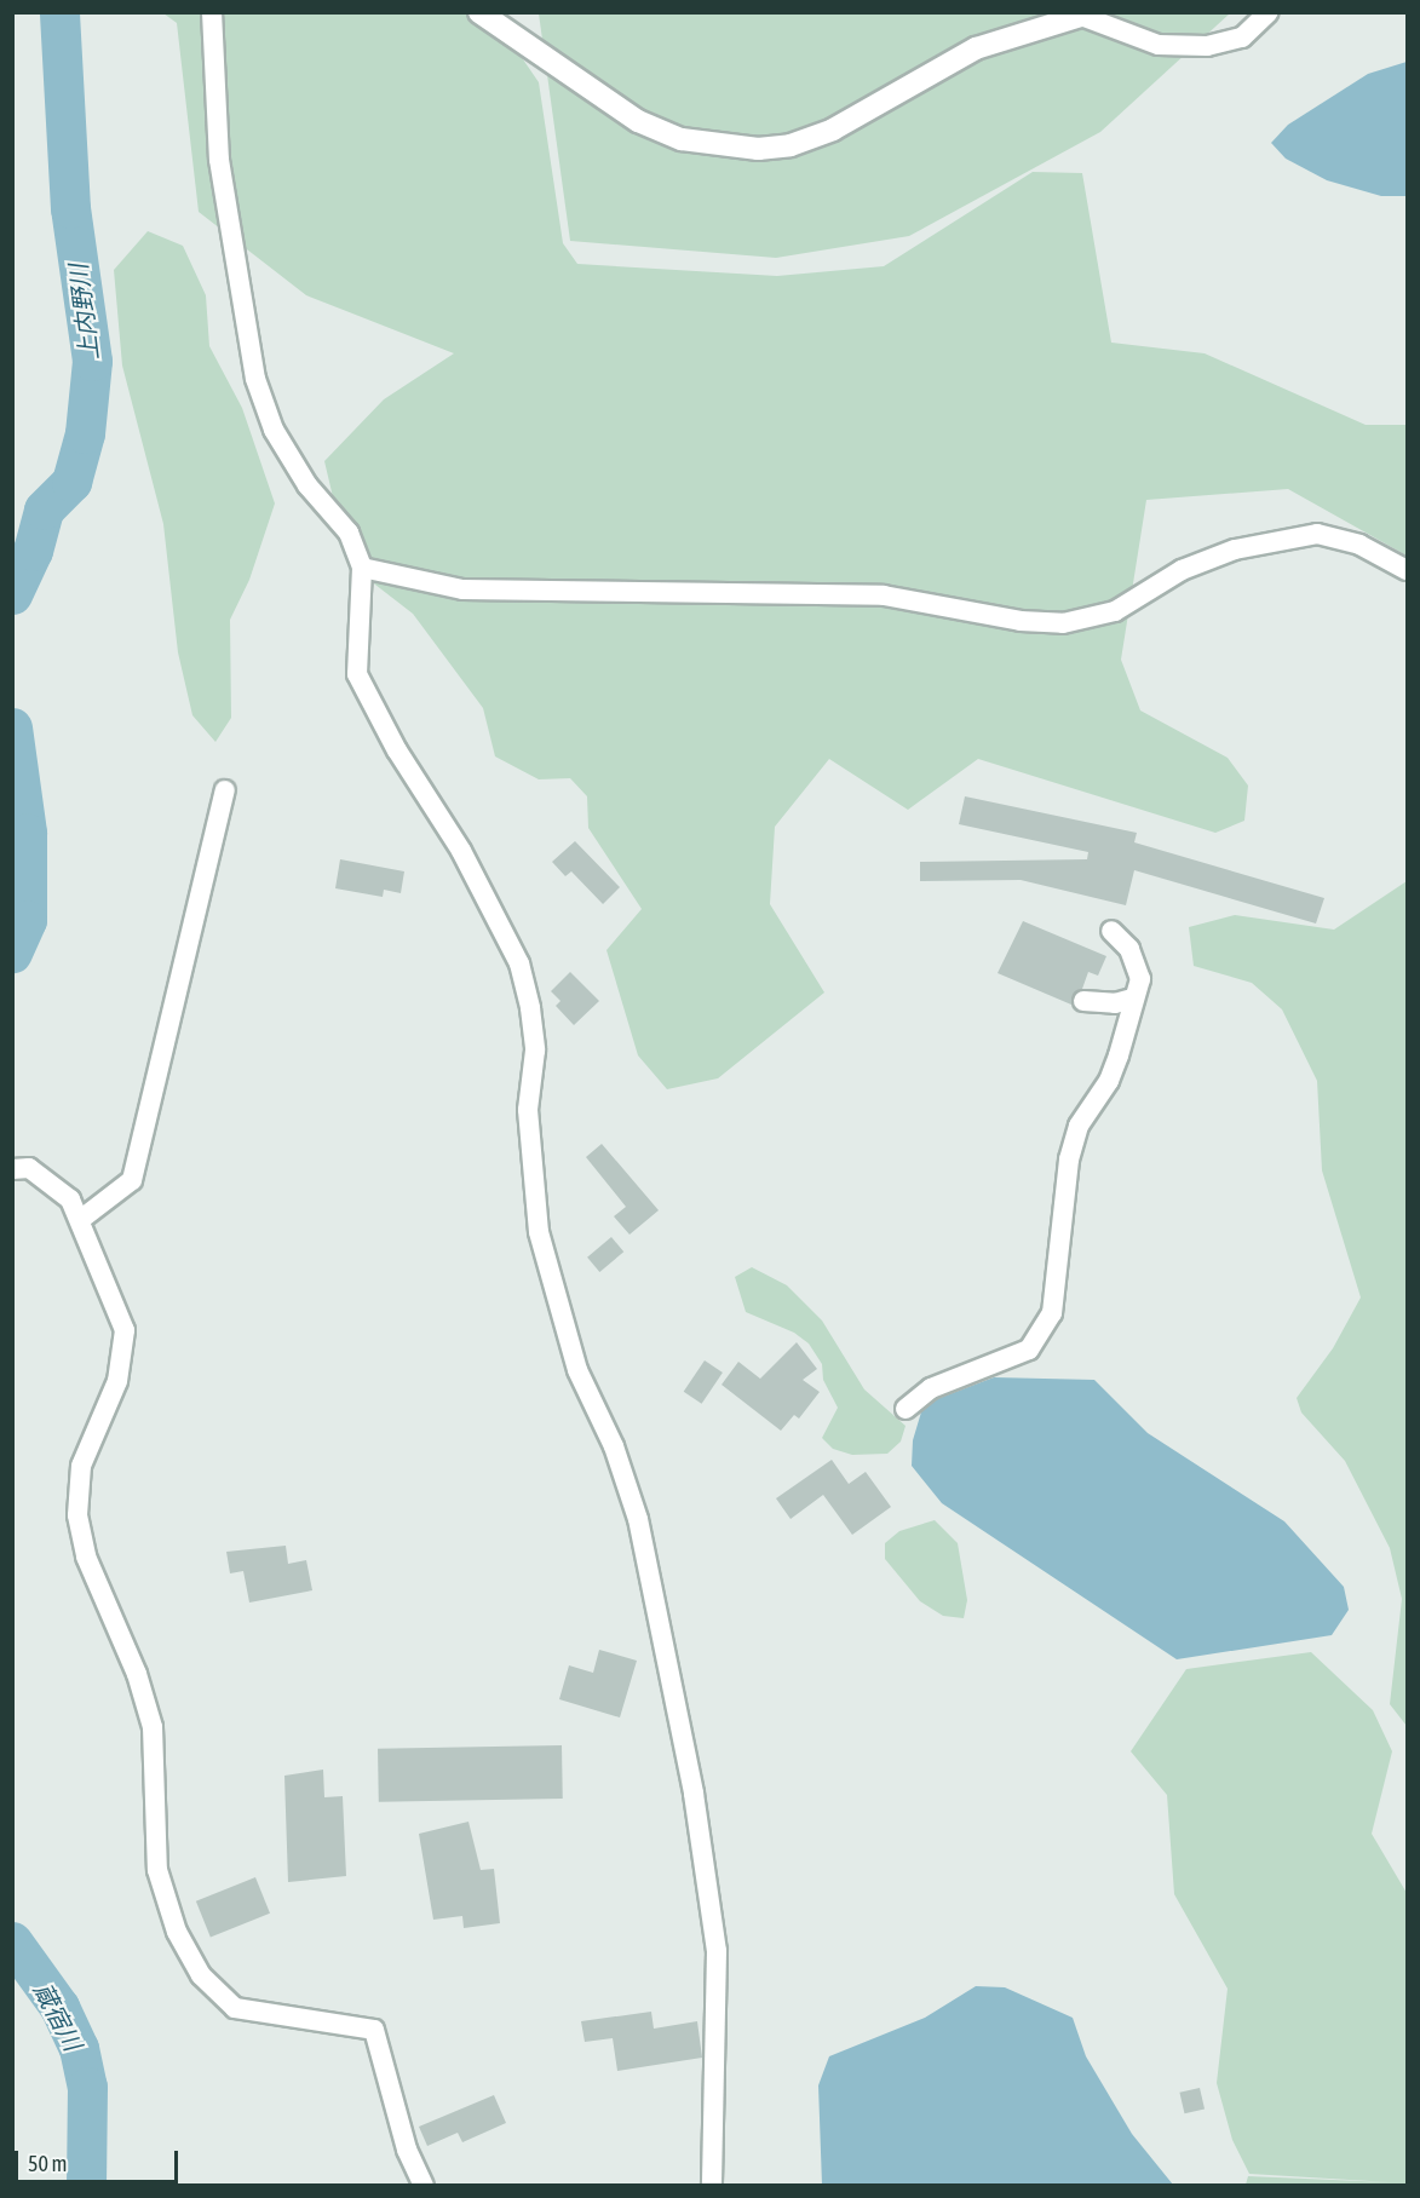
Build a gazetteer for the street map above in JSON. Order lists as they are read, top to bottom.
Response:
{
  "water": ["上内野川", "蔵宿川"],
  "scale_bar": "50 m"
}
